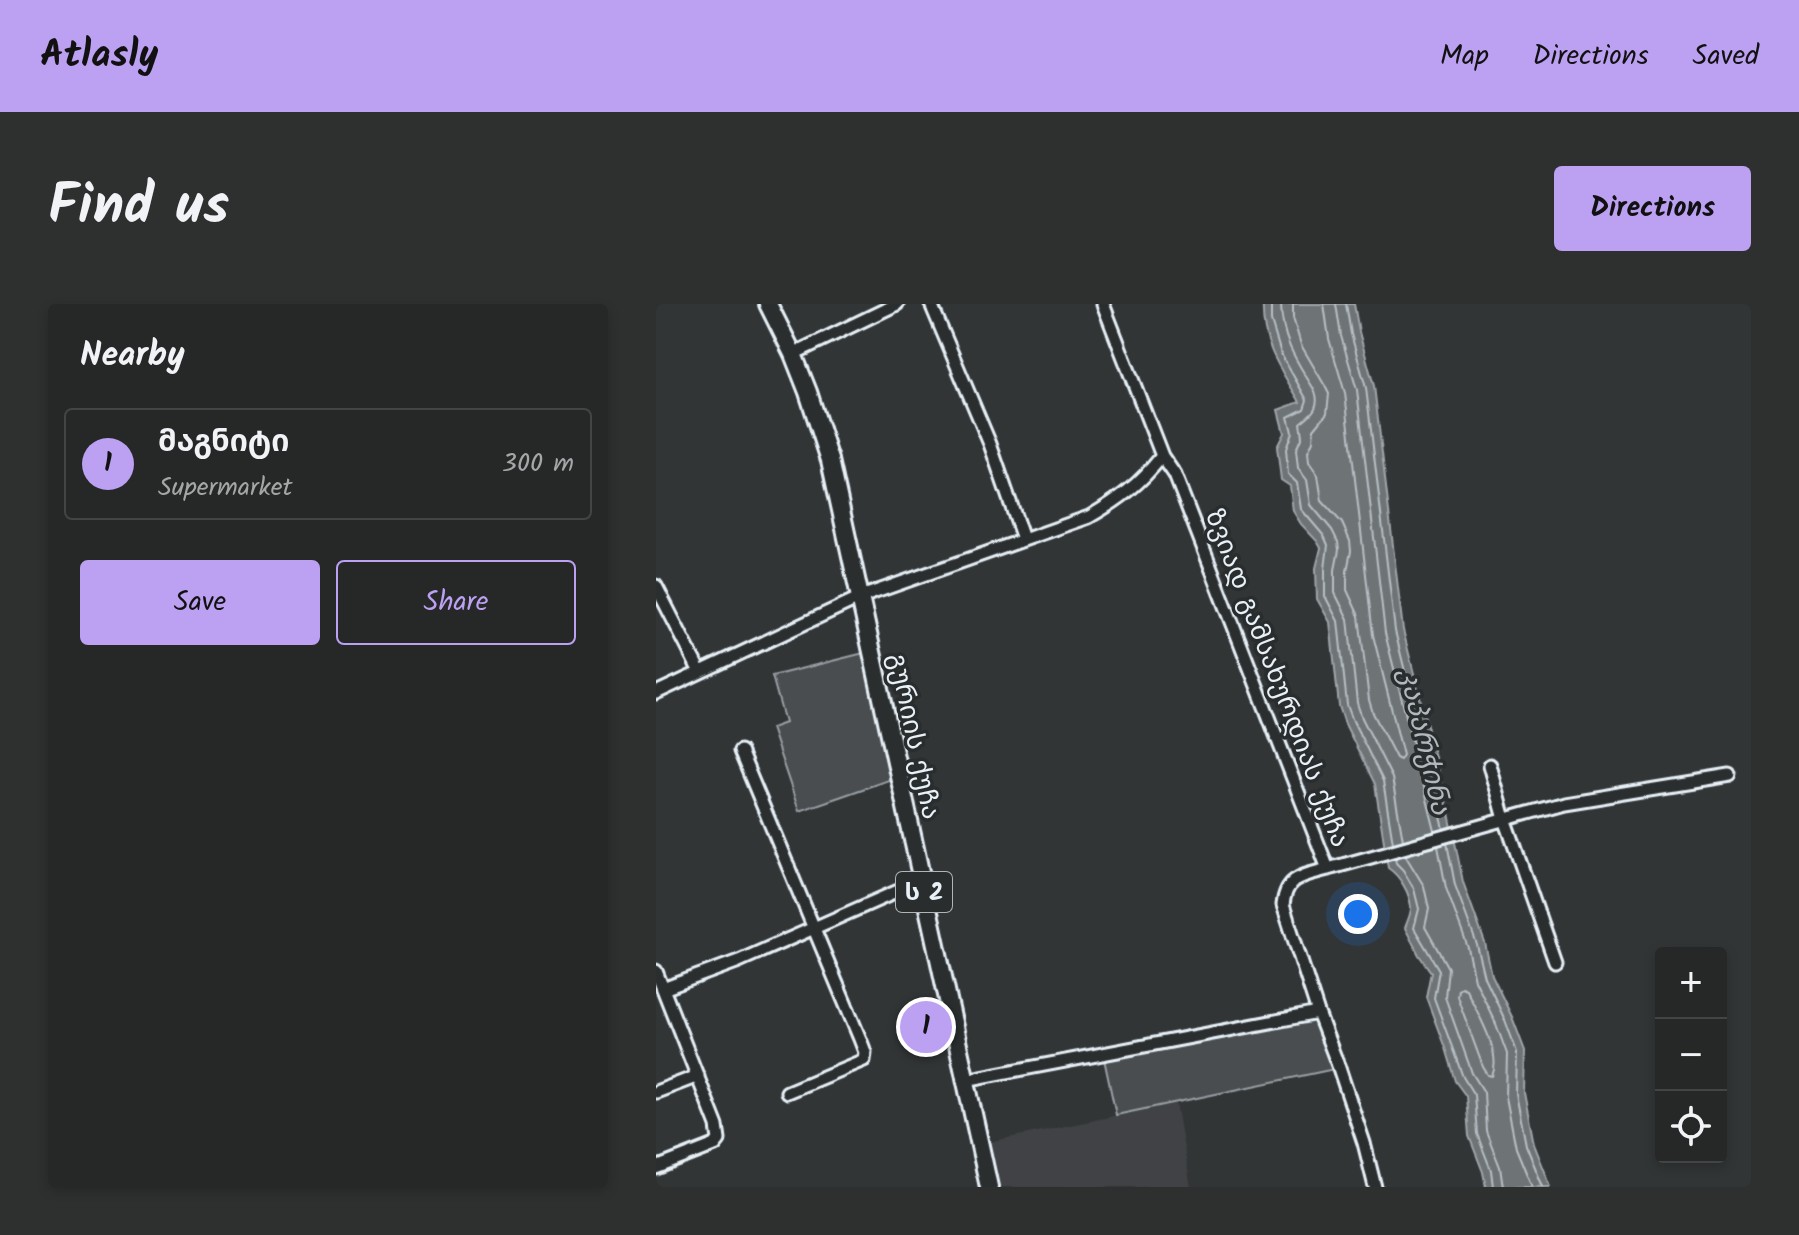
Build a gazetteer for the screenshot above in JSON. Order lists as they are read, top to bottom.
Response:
{
  "streets": {
    "highway": ["გურიის ქუჩა", "ს 2"],
    "street": ["ზვიად გამსახურდიას ქუჩა"]
  },
  "water": ["კაპარჭინა"],
  "page": {
    "header": "Atlasly",
    "nav": ["Map", "Directions", "Saved"],
    "title": "Find us",
    "buttons": [
      "Directions",
      ["Save", "Share"]
    ],
    "heading": "Nearby",
    "list": [
      {
        "mark": "1",
        "name": "მაგნიტი",
        "note": "Supermarket",
        "value": "300 m"
      }
    ],
    "map_buttons": ["+", "−"],
    "pins": "1"
  }
}
